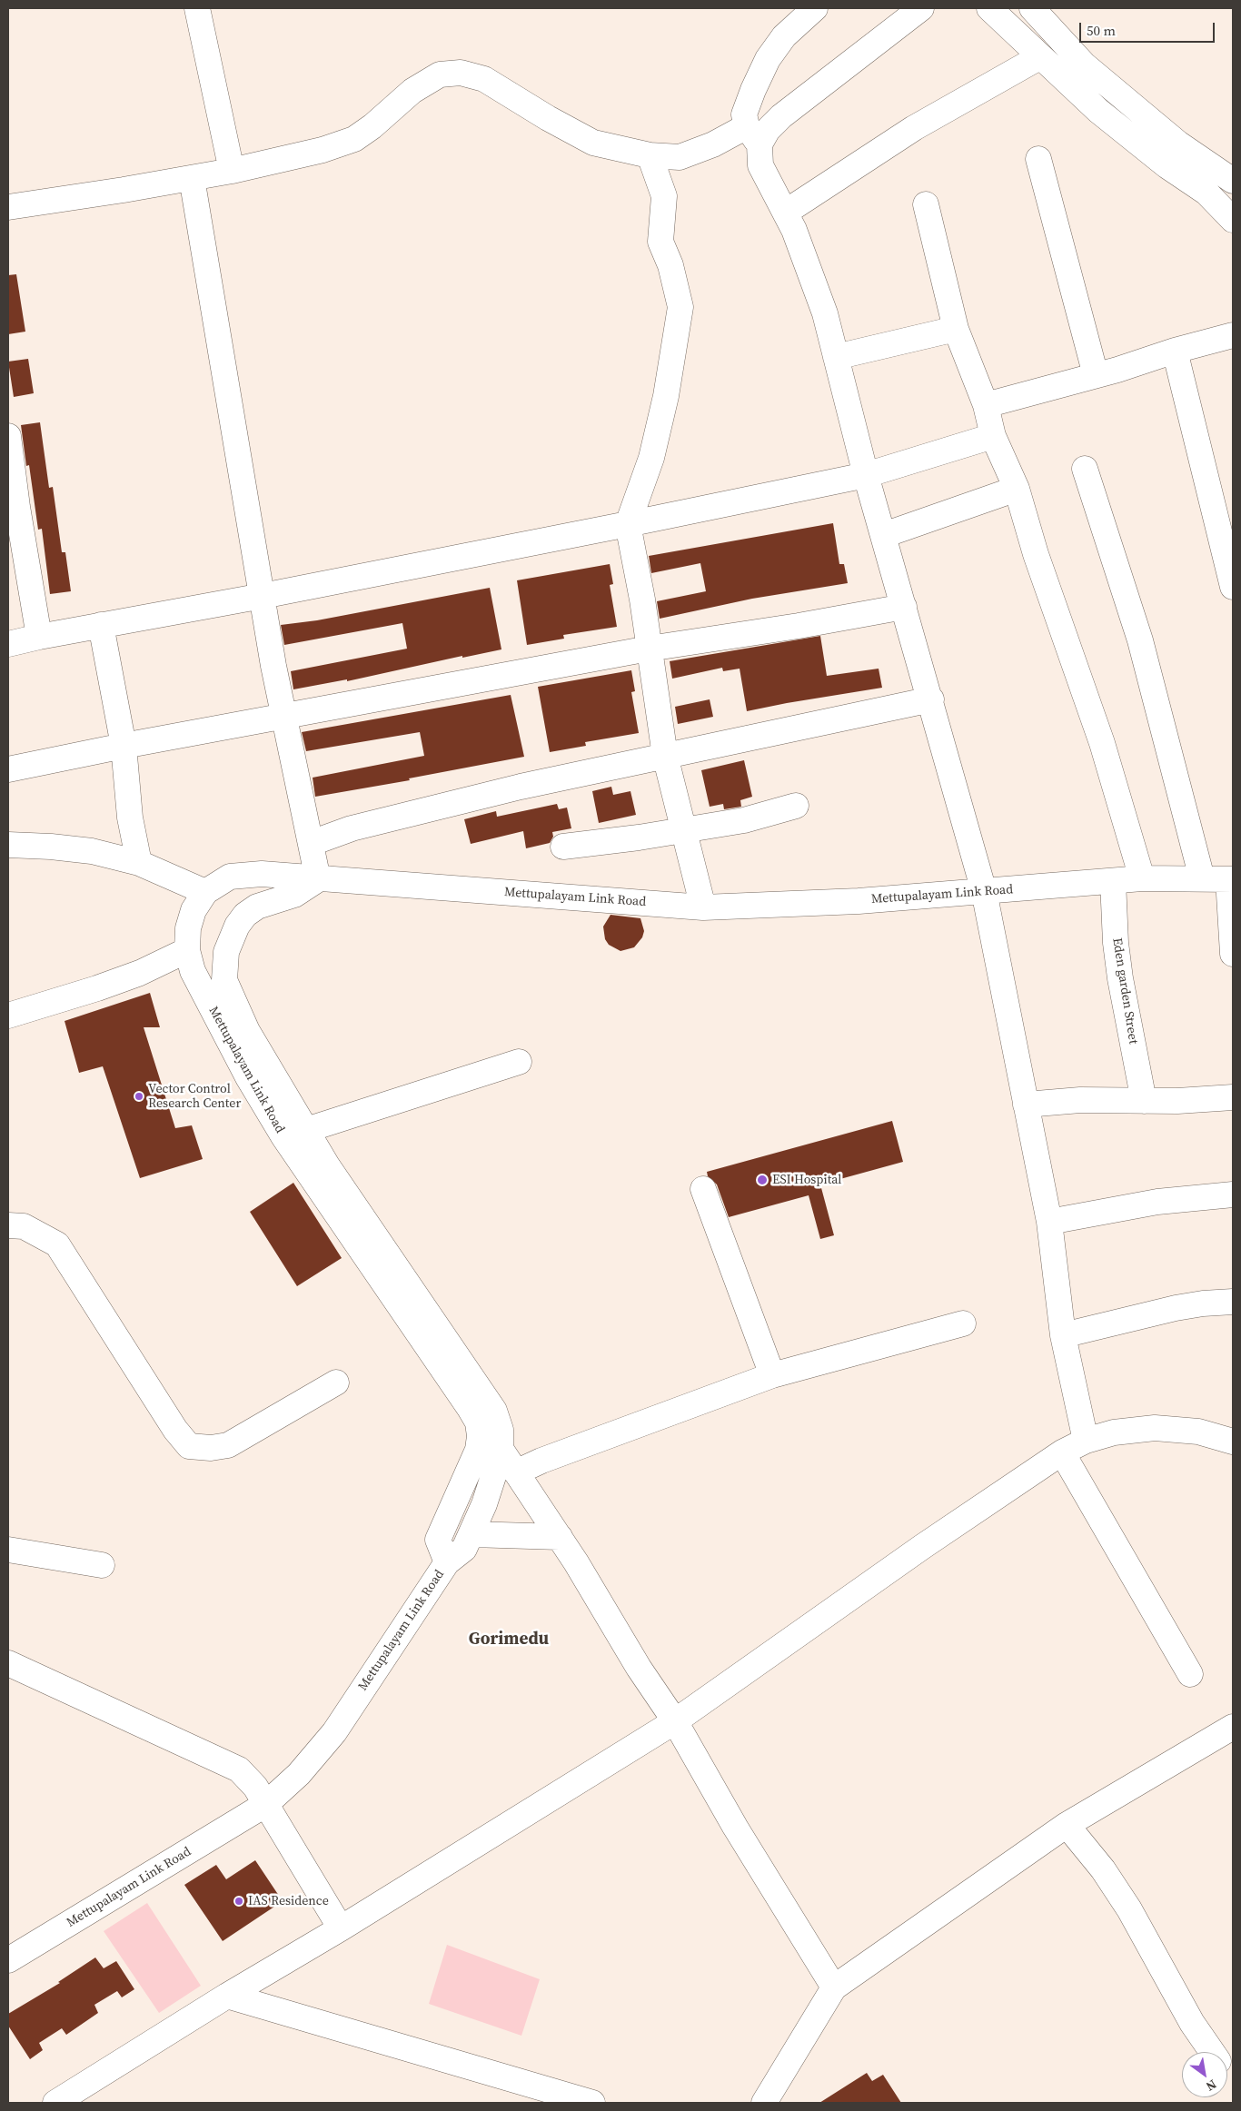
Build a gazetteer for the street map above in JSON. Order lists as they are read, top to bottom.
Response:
{
  "streets": {
    "street": ["Mettupalayam Link Road", "Eden garden Street"]
  },
  "crossings": [
    ["Mettupalayam Link Road", "Eden garden Street"]
  ],
  "districts": ["Gorimedu"],
  "places": ["Vector Control Research Center", "ESI Hospital", "IAS Residence"],
  "scale_bar": "50 m",
  "north": "bottom right"
}
